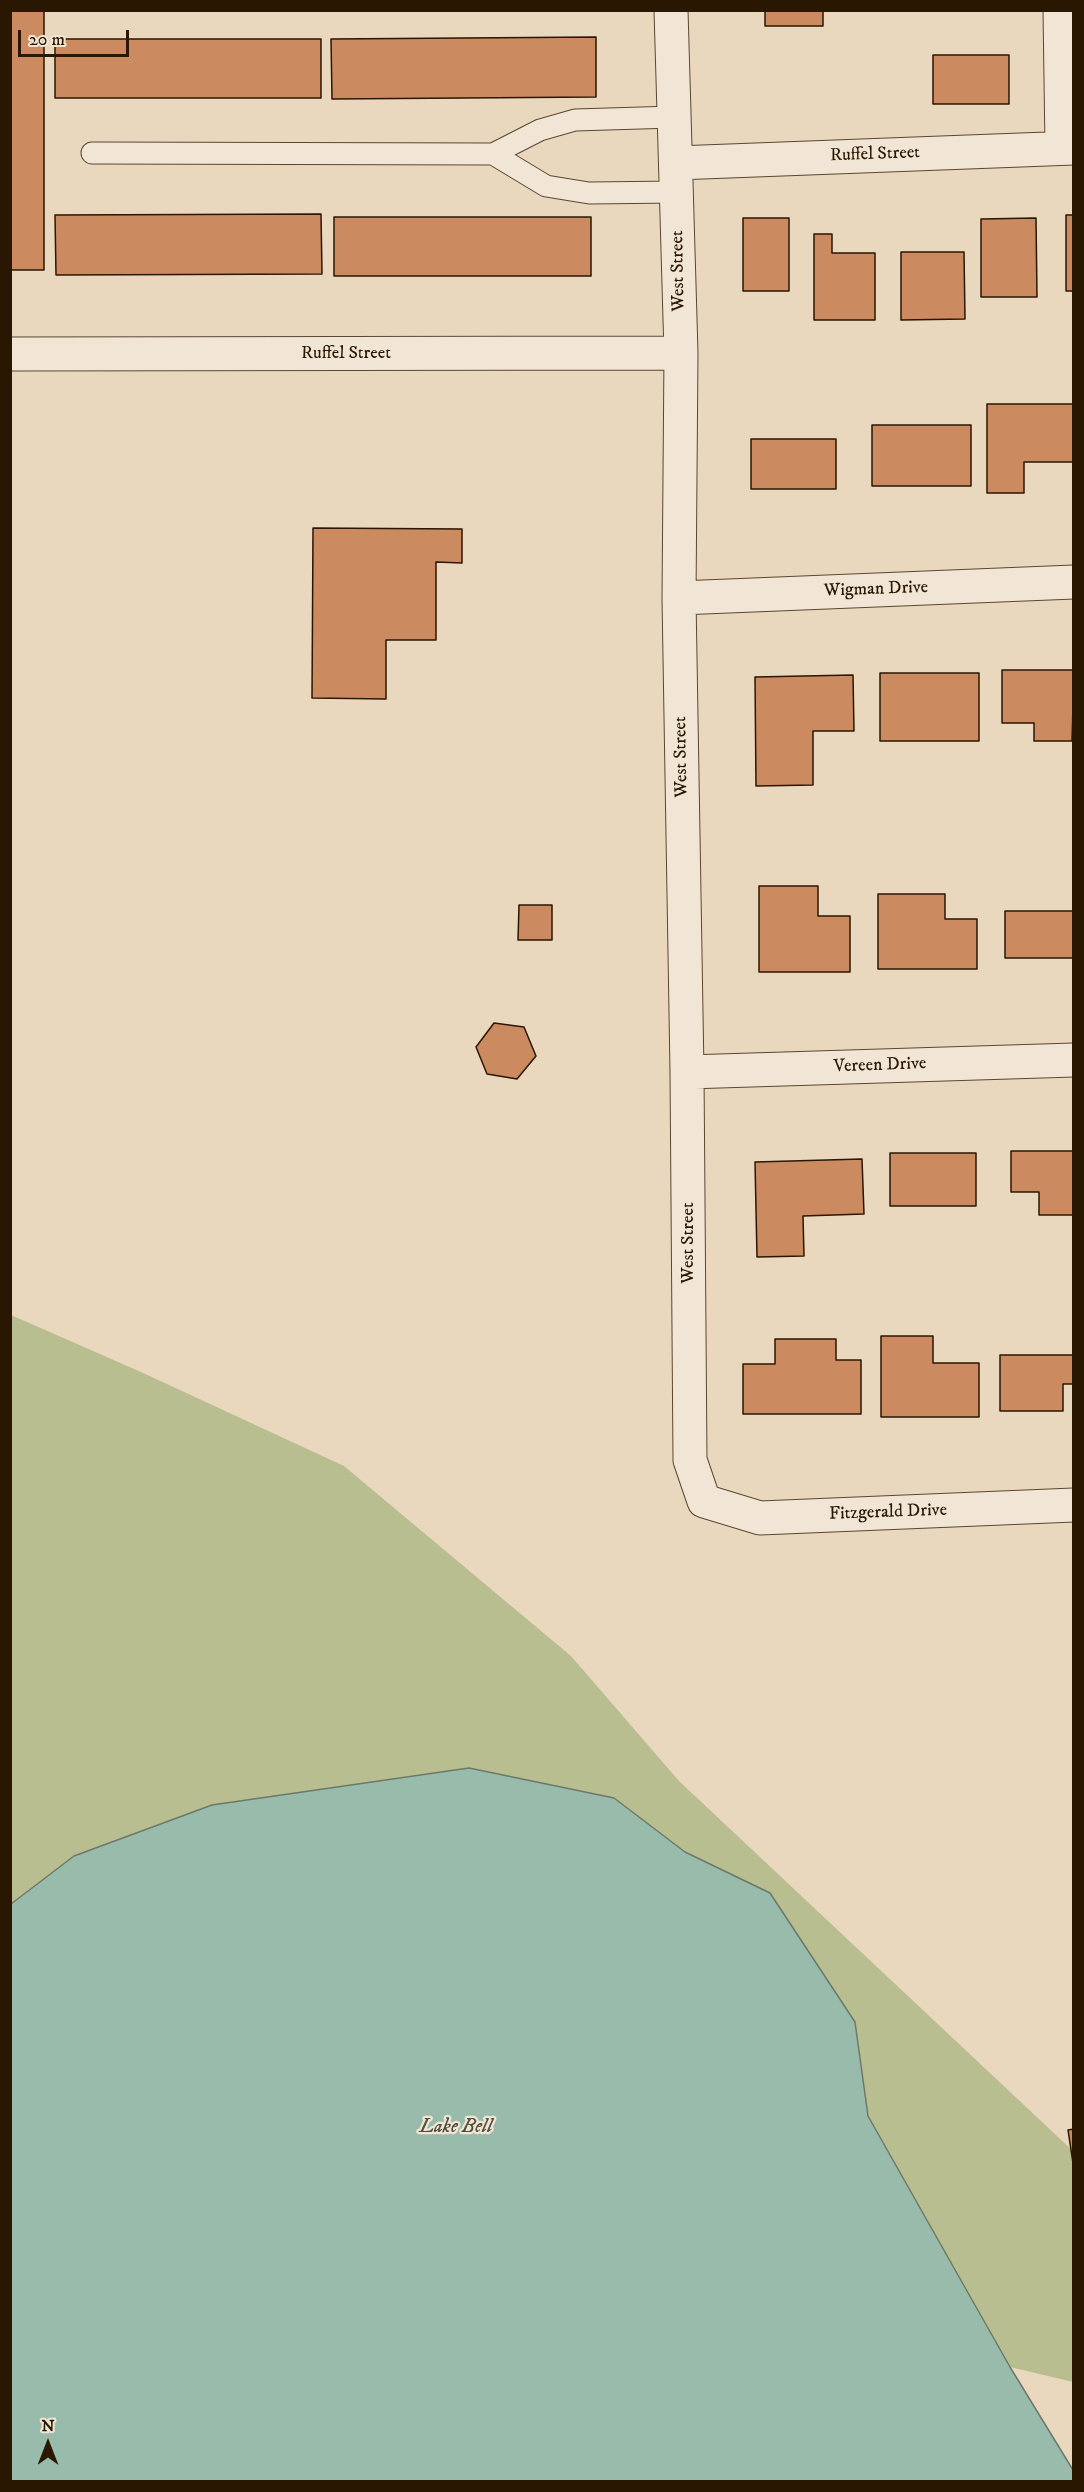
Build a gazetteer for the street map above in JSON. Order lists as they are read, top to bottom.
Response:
{
  "streets": {
    "street": [
      "Ruffel Street",
      "West Street",
      "Wigman Drive",
      "Vereen Drive",
      "Fitzgerald Drive"
    ]
  },
  "crossings": [
    ["Ruffel Street", "West Street"],
    ["West Street", "Wigman Drive"],
    ["West Street", "Vereen Drive"],
    ["West Street", "Fitzgerald Drive"]
  ],
  "water": ["Lake Bell"],
  "scale_bar": "20 m",
  "north": "top"
}
